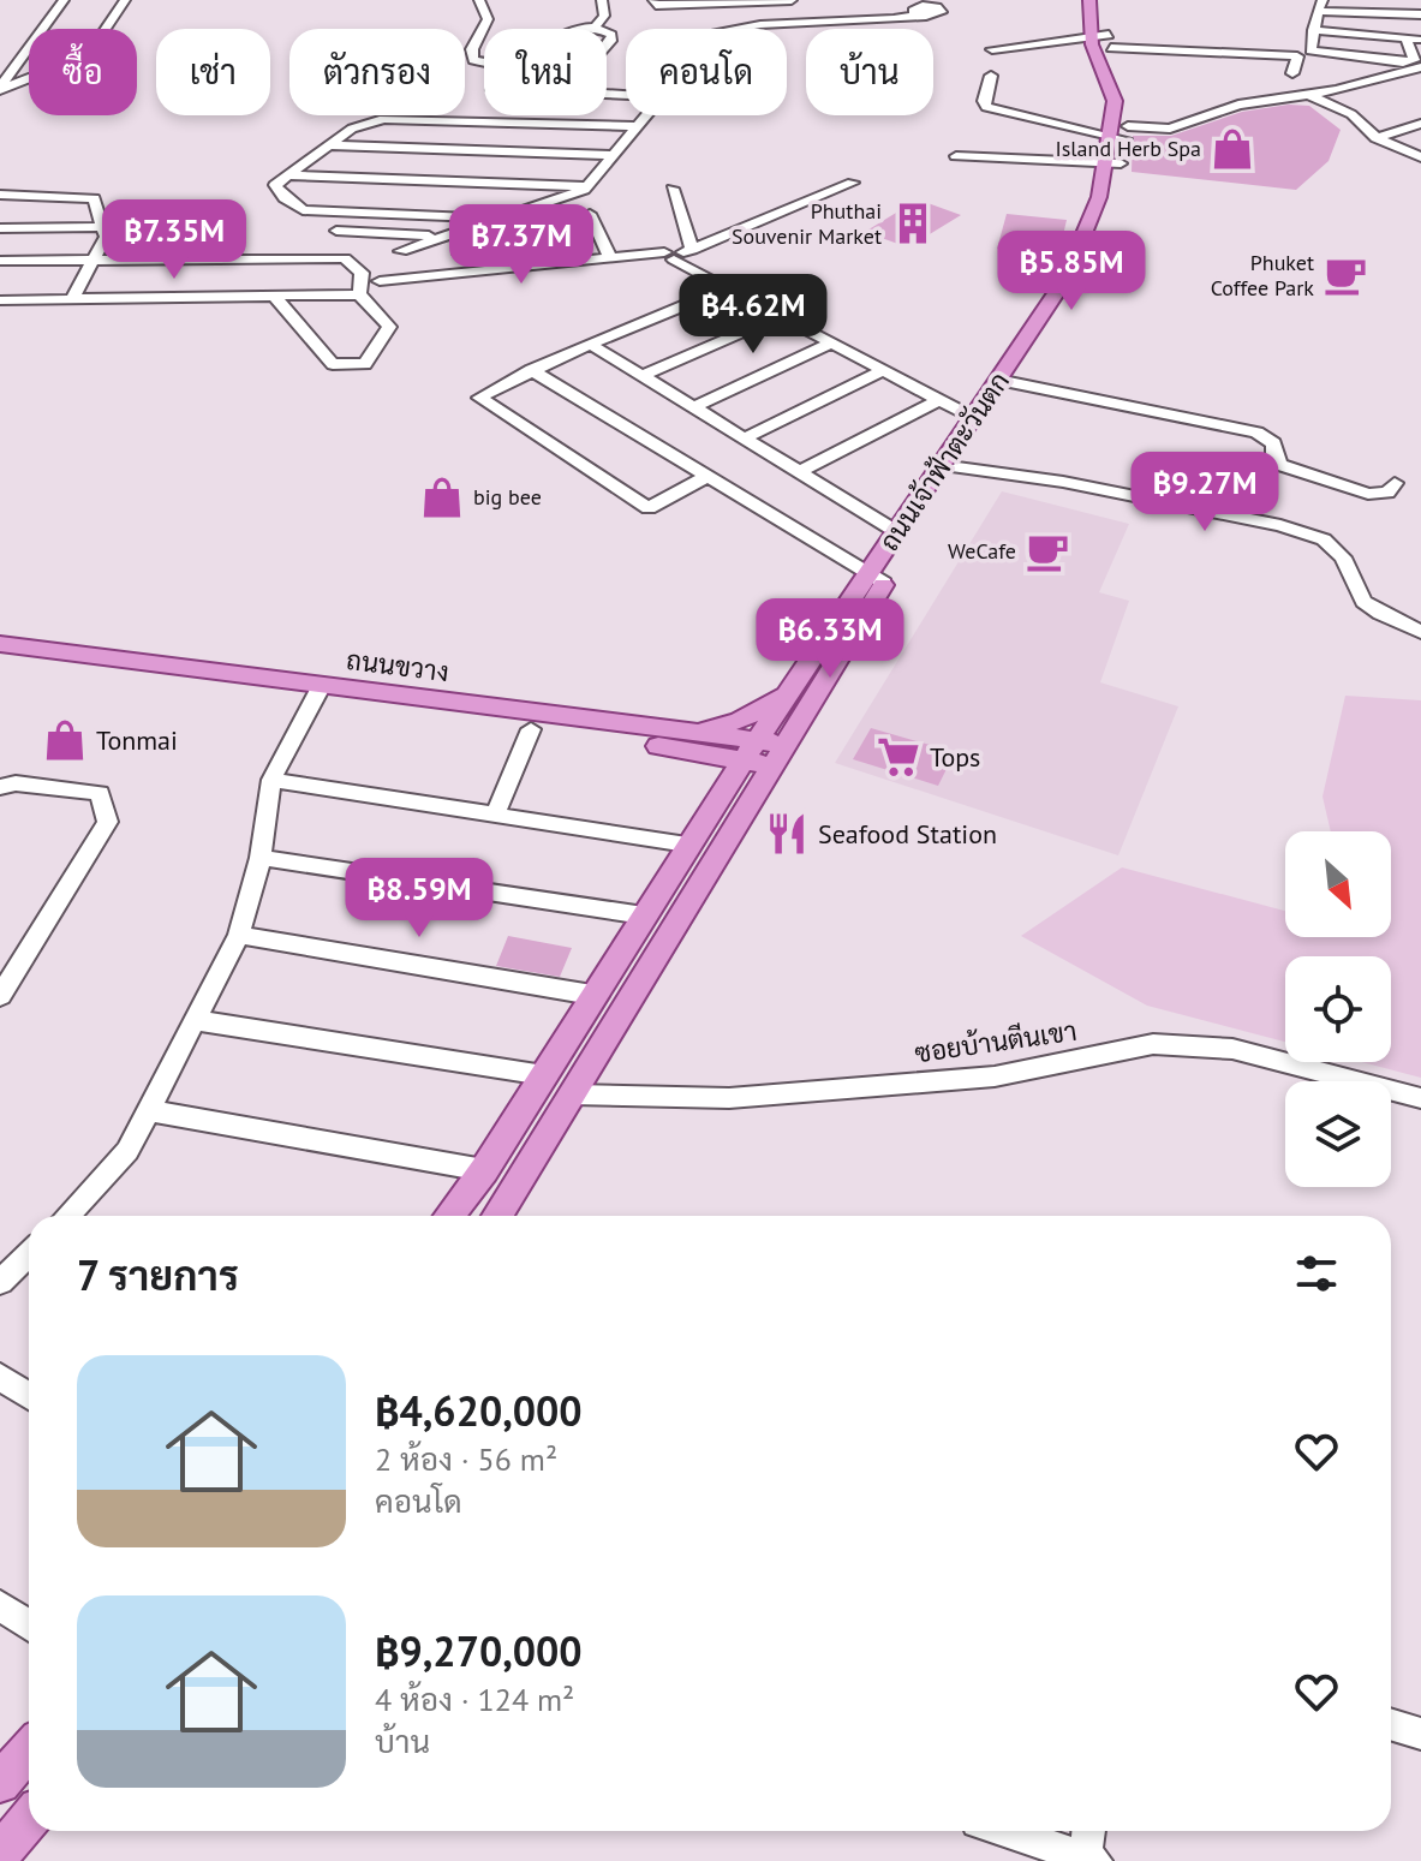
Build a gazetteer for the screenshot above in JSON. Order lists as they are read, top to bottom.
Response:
{
  "streets": {
    "main road": ["ถนนเจ้าฟ้าตะวันตก", "ถนนขวาง"],
    "street": ["ซอยบ้านตีนเขา"]
  },
  "crossings": [
    ["ถนนเจ้าฟ้าตะวันตก", "ถนนขวาง"],
    ["ถนนเจ้าฟ้าตะวันตก", "ซอยบ้านตีนเขา"]
  ],
  "places": {
    "shop": ["Island Herb Spa", "big bee", "Tonmai"],
    "building": ["Phuthai Souvenir Market"],
    "cafe": ["Phuket Coffee Park", "WeCafe"],
    "supermarket": ["Tops"],
    "restaurant": ["Seafood Station"]
  },
  "north": "bottom right",
  "page": {
    "chip": [
      "ซื้อ",
      "เช่า",
      "ตัวกรอง",
      "ใหม่",
      "คอนโด",
      "บ้าน"
    ],
    "price": [
      "฿7.35M",
      "฿7.37M",
      "฿5.85M",
      "฿4.62M",
      "฿9.27M",
      "฿6.33M",
      "฿8.59M"
    ],
    "heading": "7 รายการ",
    "list": [
      {
        "name": "฿4,620,000",
        "note": "2 ห้อง · 56 m² · คอนโด"
      },
      {
        "name": "฿9,270,000",
        "note": "4 ห้อง · 124 m² · บ้าน"
      }
    ]
  }
}
